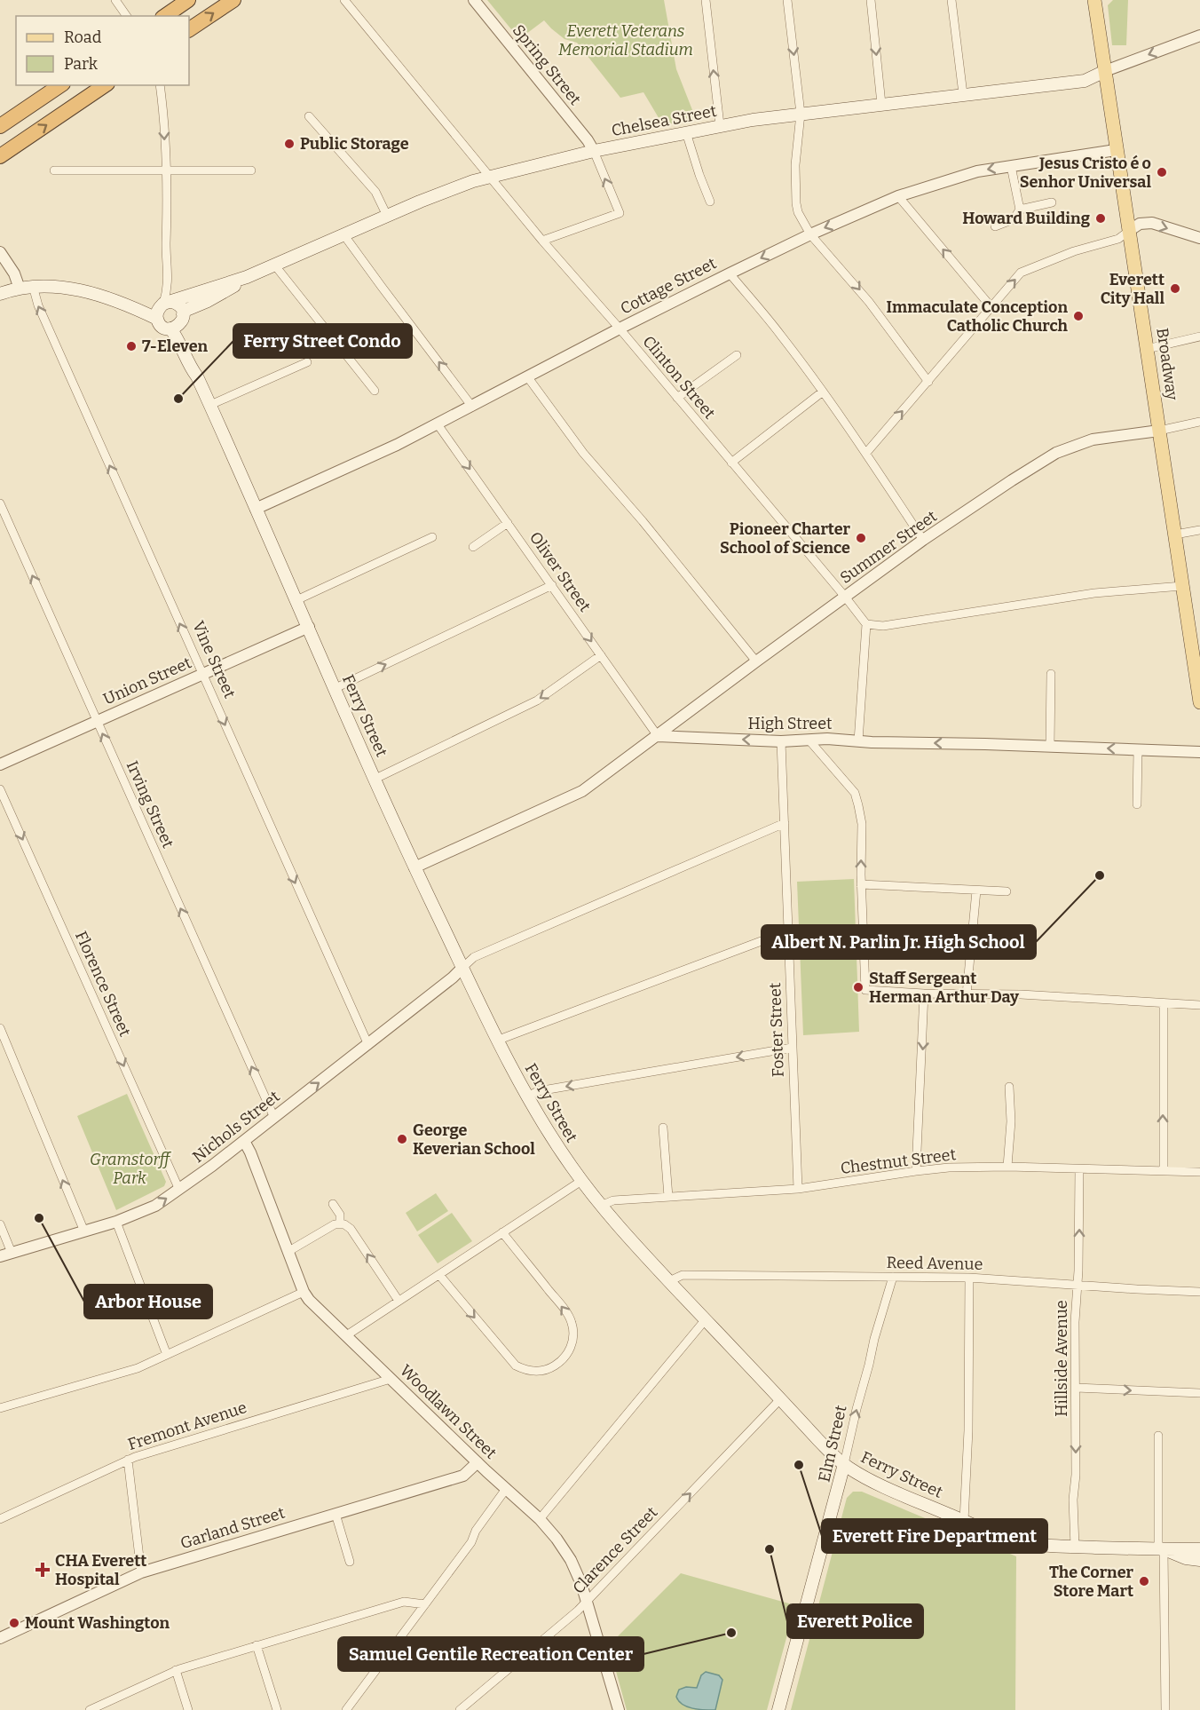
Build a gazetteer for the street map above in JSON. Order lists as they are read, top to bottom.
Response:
{
  "streets": {
    "main road": [
      "Chelsea Street",
      "Broadway",
      "Ferry Street",
      "Elm Street"
    ],
    "street": [
      "Spring Street",
      "Cottage Street",
      "Clinton Street",
      "Summer Street",
      "Oliver Street",
      "Vine Street",
      "Union Street",
      "High Street",
      "Irving Street",
      "Florence Street",
      "Foster Street",
      "Nichols Street",
      "Chestnut Street",
      "Reed Avenue",
      "Hillside Avenue",
      "Woodlawn Street",
      "Fremont Avenue",
      "Garland Street",
      "Clarence Street"
    ]
  },
  "crossings": [
    ["Spring Street", "Chelsea Street"],
    ["Chelsea Street", "Broadway"],
    ["Chelsea Street", "Clinton Street"],
    ["Chelsea Street", "Ferry Street"],
    ["Cottage Street", "Broadway"],
    ["Cottage Street", "Clinton Street"],
    ["Cottage Street", "Oliver Street"],
    ["Cottage Street", "Ferry Street"],
    ["Broadway", "Summer Street"],
    ["Clinton Street", "Summer Street"],
    ["Summer Street", "Oliver Street"],
    ["Summer Street", "High Street"],
    ["Oliver Street", "High Street"],
    ["Vine Street", "Union Street"],
    ["Vine Street", "Nichols Street"],
    ["Union Street", "Ferry Street"],
    ["Union Street", "Irving Street"],
    ["Ferry Street", "Nichols Street"],
    ["Ferry Street", "Chestnut Street"],
    ["Ferry Street", "Reed Avenue"],
    ["Ferry Street", "Hillside Avenue"],
    ["Ferry Street", "Elm Street"],
    ["Ferry Street", "Clarence Street"],
    ["High Street", "Foster Street"],
    ["Irving Street", "Nichols Street"],
    ["Florence Street", "Nichols Street"],
    ["Foster Street", "Chestnut Street"],
    ["Nichols Street", "Woodlawn Street"],
    ["Chestnut Street", "Hillside Avenue"],
    ["Reed Avenue", "Hillside Avenue"],
    ["Reed Avenue", "Elm Street"],
    ["Woodlawn Street", "Fremont Avenue"],
    ["Woodlawn Street", "Garland Street"],
    ["Woodlawn Street", "Clarence Street"]
  ],
  "one_way": [
    "Oliver Street",
    "High Street",
    "Irving Street",
    "Florence Street",
    "Elm Street",
    "Clarence Street"
  ],
  "parks": ["Everett Veterans Memorial Stadium", "Gramstorff Park"],
  "places": {
    "other": [
      "Public Storage",
      "Jesus Cristo é o Senhor Universal",
      "Howard Building",
      "Everett City Hall",
      "Immaculate Conception Catholic Church",
      "7-Eleven",
      "Ferry Street Condo",
      "Pioneer Charter School of Science",
      "Albert N. Parlin Jr. High School",
      "Staff Sergeant Herman Arthur Day",
      "George Keverian School",
      "Arbor House",
      "Everett Fire Department",
      "Everett Police",
      "The Corner Store Mart",
      "Mount Washington",
      "Samuel Gentile Recreation Center"
    ],
    "health": ["CHA Everett Hospital"]
  },
  "legend": ["Road", "Park"]
}
